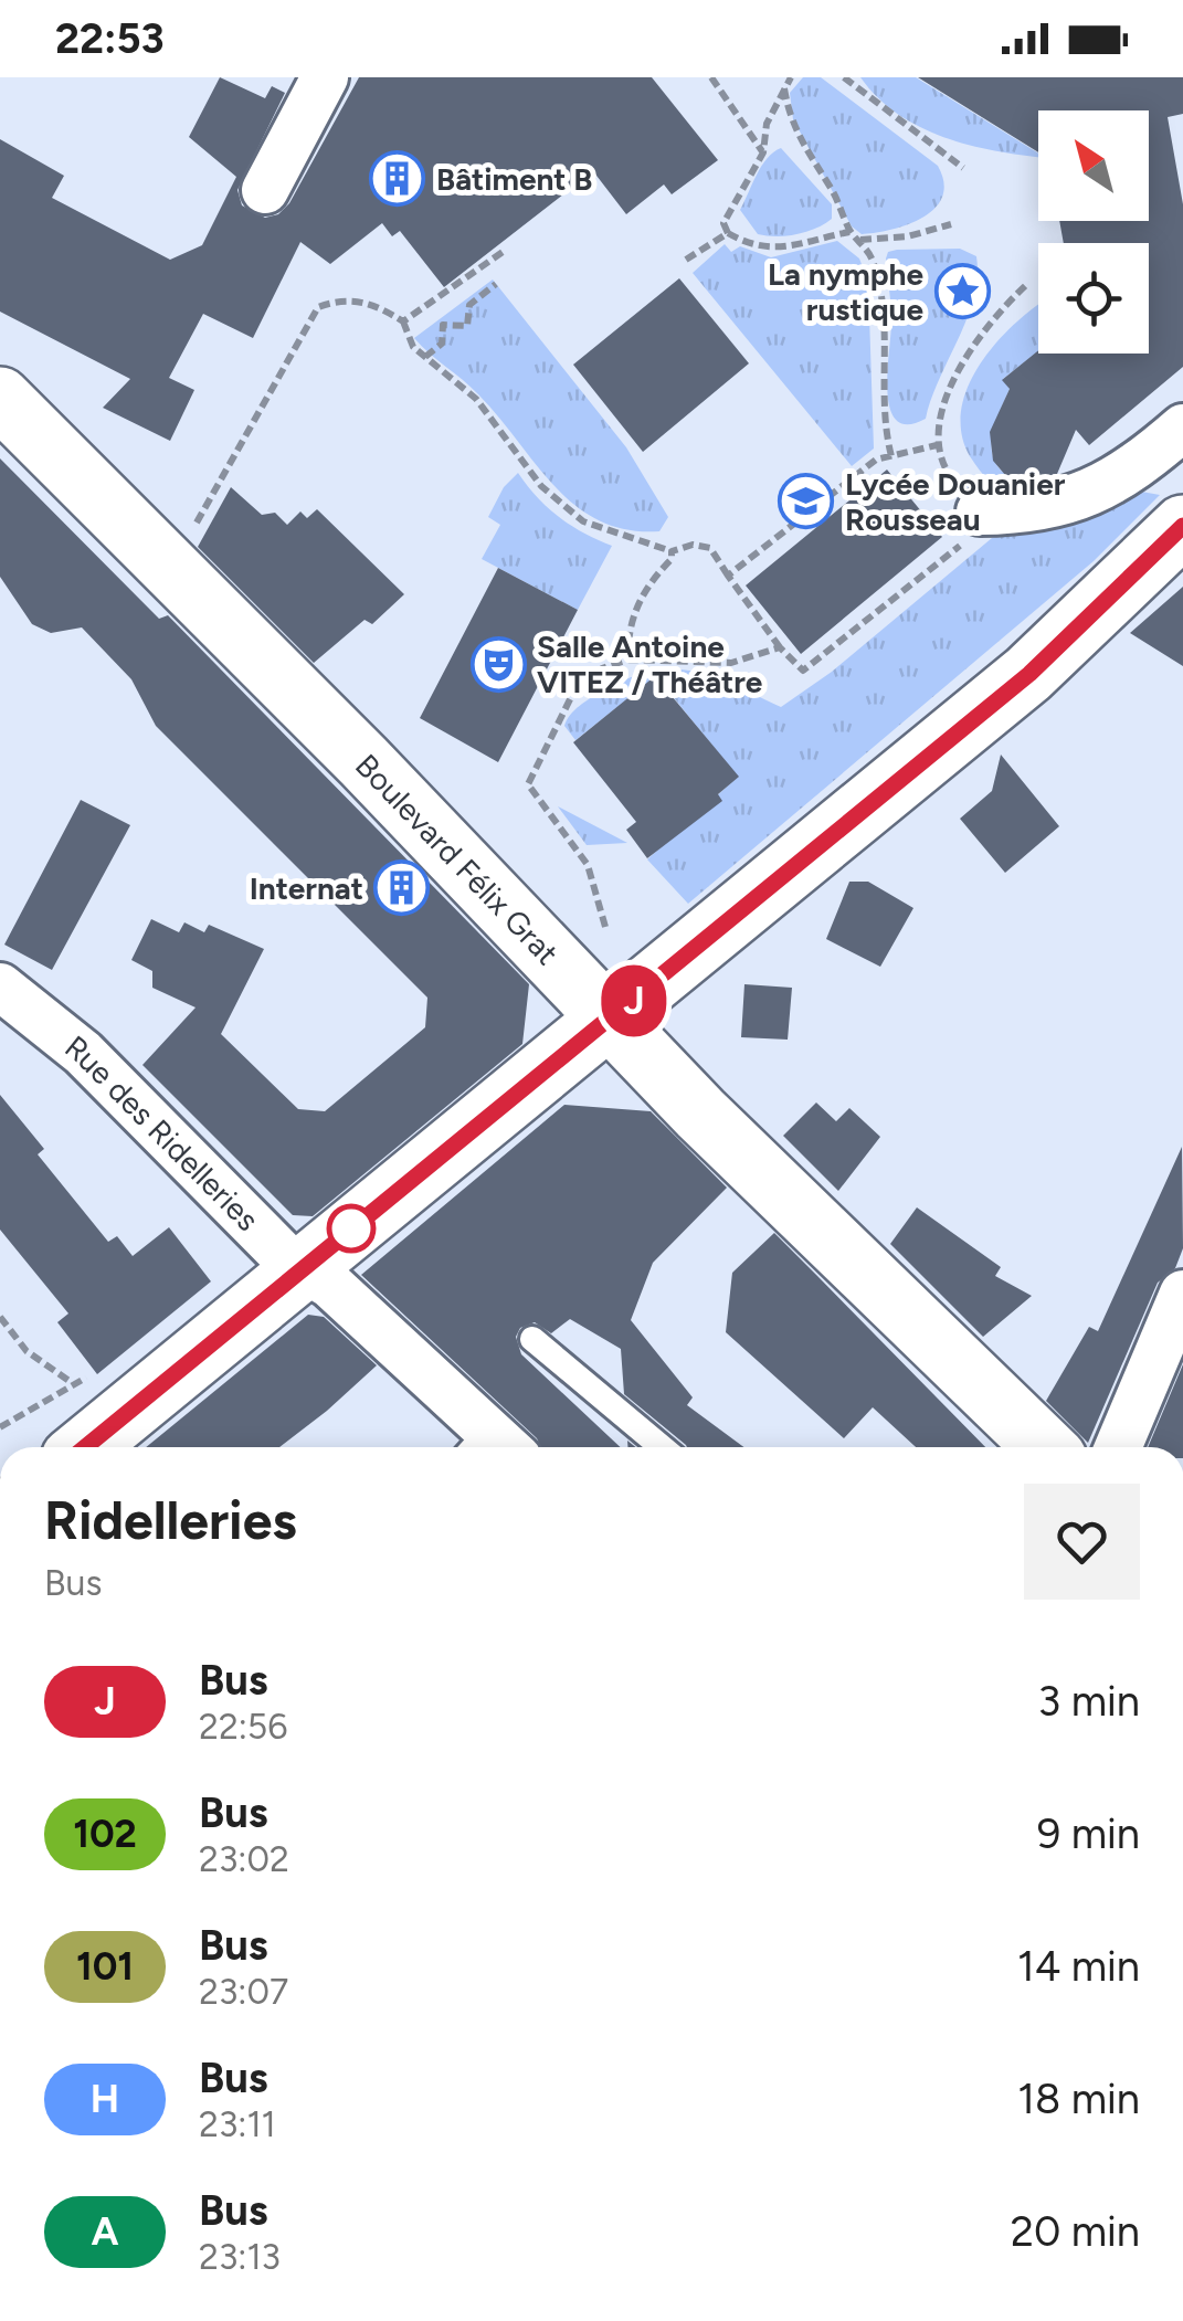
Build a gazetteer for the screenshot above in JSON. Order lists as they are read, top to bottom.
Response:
{
  "streets": {
    "main road": ["Boulevard Félix Grat"],
    "street": ["Rue des Ridelleries"]
  },
  "places": {
    "building": ["Bâtiment B", "Internat"],
    "place": ["La nymphe rustique"],
    "school or university": ["Lycée Douanier Rousseau"],
    "theatre": ["Salle Antoine VITEZ / Théâtre"]
  },
  "lines": ["bus line J"],
  "north": "top left",
  "page": {
    "status": "22:53",
    "on_map": "J",
    "heading": ["Ridelleries", "Bus"],
    "list": [
      {
        "mark": "J",
        "name": "Bus",
        "note": "22:56",
        "value": "3 min"
      },
      {
        "mark": "102",
        "name": "Bus",
        "note": "23:02",
        "value": "9 min"
      },
      {
        "mark": "101",
        "name": "Bus",
        "note": "23:07",
        "value": "14 min"
      },
      {
        "mark": "H",
        "name": "Bus",
        "note": "23:11",
        "value": "18 min"
      },
      {
        "mark": "A",
        "name": "Bus",
        "note": "23:13",
        "value": "20 min"
      }
    ]
  }
}
